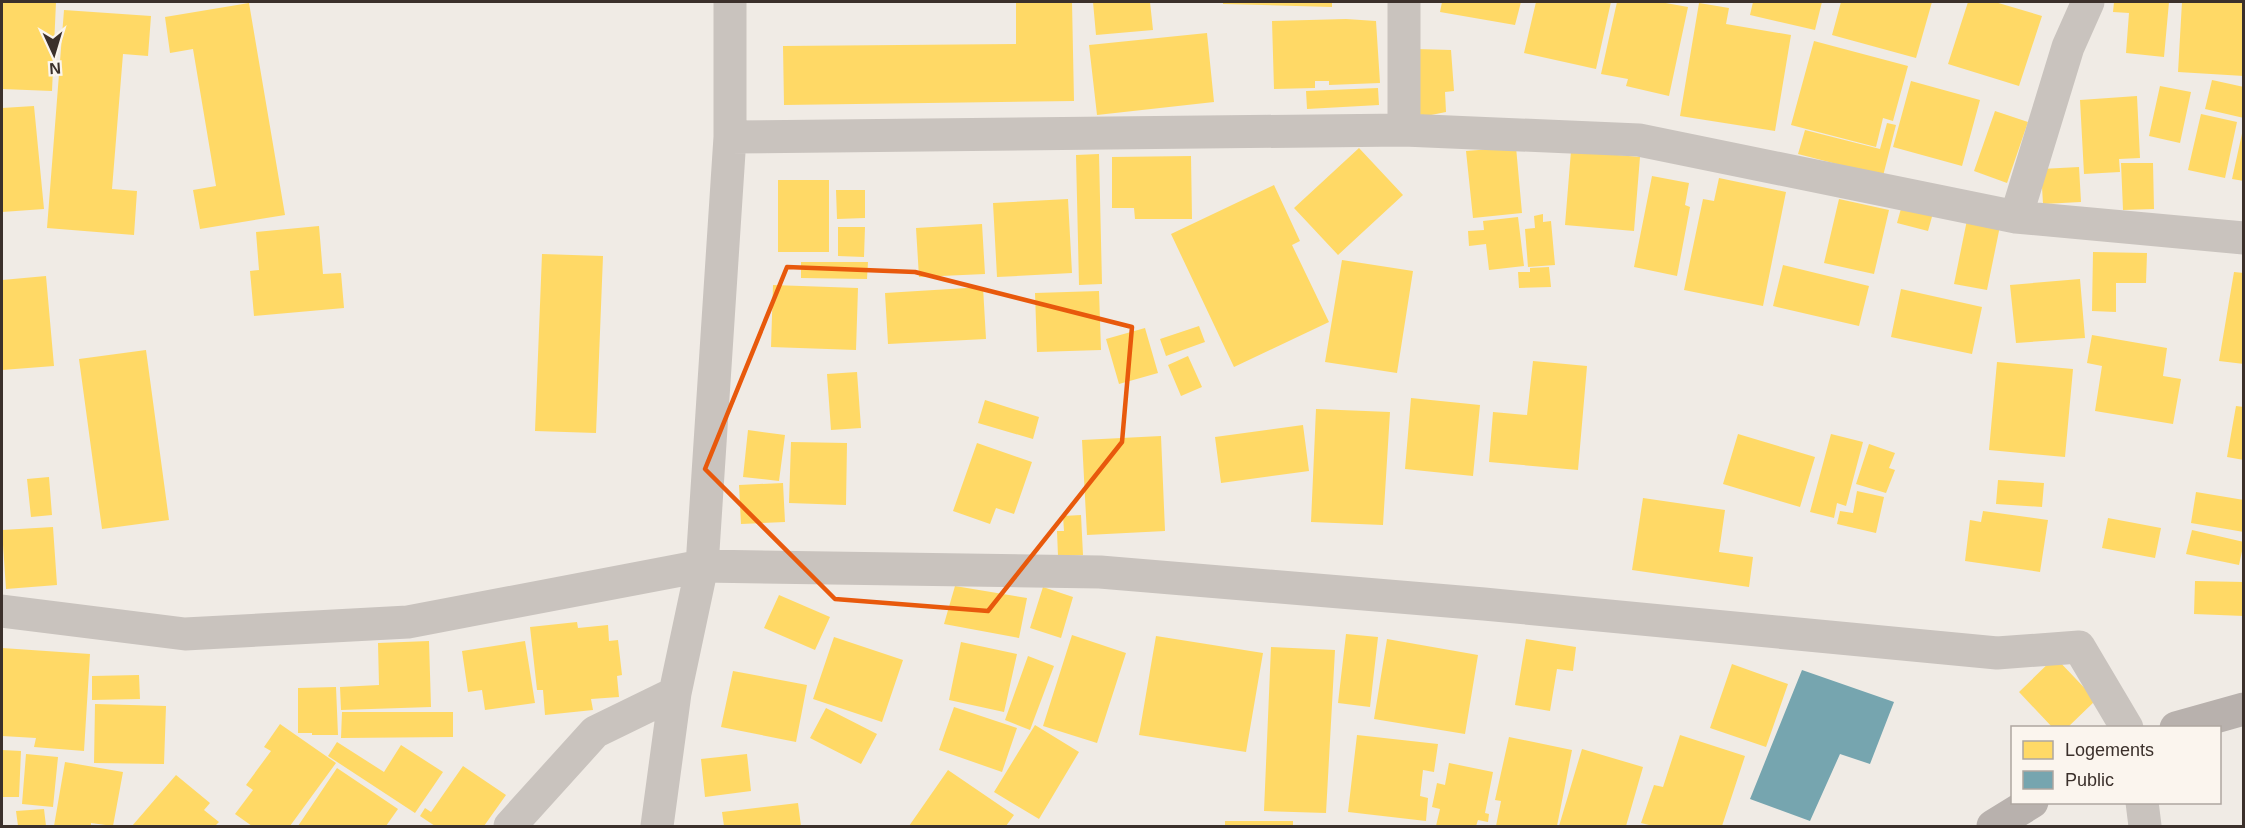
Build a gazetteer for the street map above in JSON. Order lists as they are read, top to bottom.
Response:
{
  "legend": ["Logements", "Public"],
  "north": "bottom"
}
